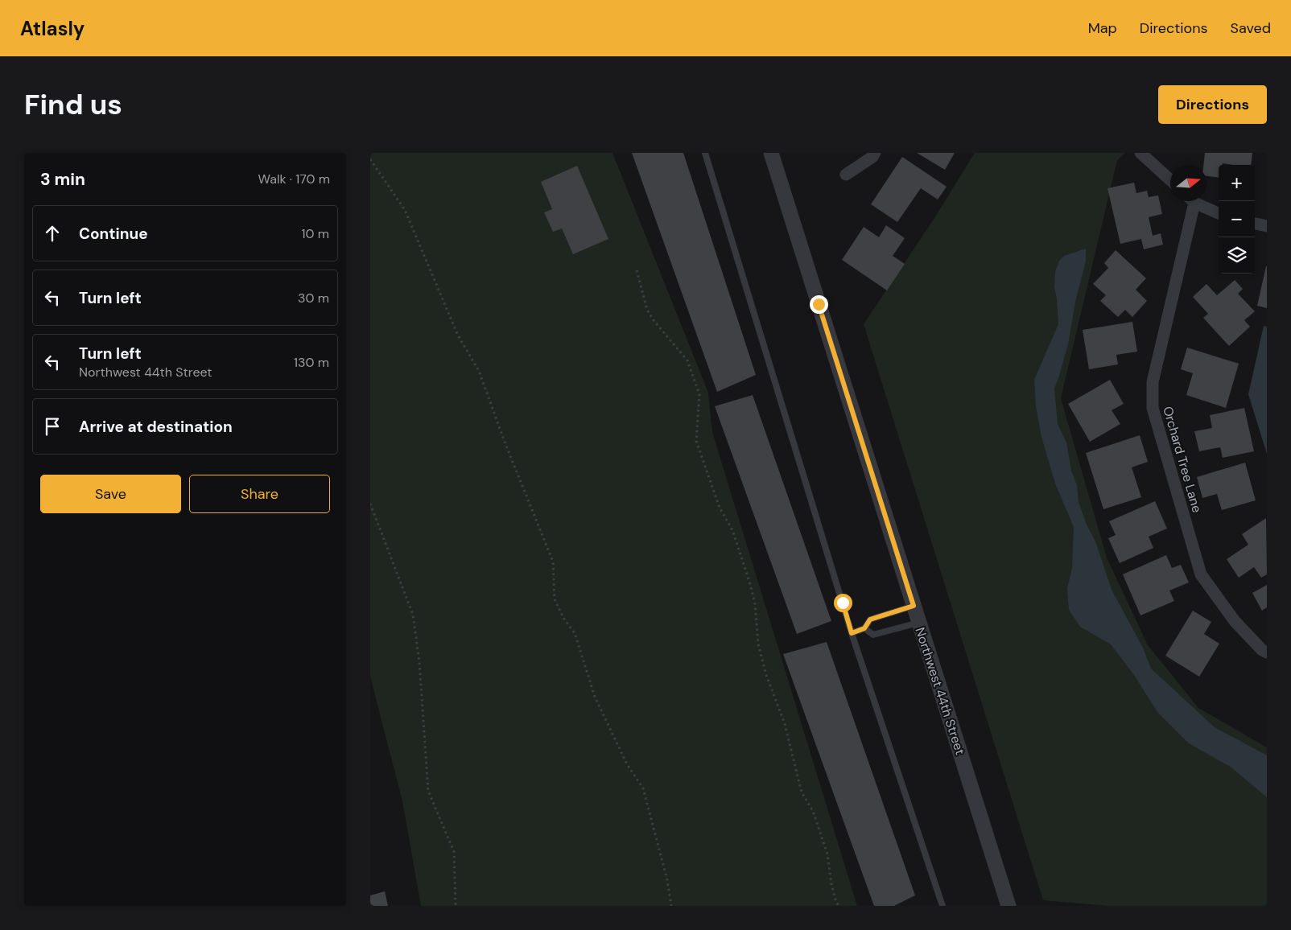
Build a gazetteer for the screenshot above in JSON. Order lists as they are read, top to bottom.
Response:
{
  "streets": {
    "street": ["Orchard Tree Lane", "Northwest 44th Street"]
  },
  "north": "right",
  "page": {
    "header": "Atlasly",
    "nav": ["Map", "Directions", "Saved"],
    "buttons": [
      "Directions",
      ["Save", "Share"]
    ],
    "title": "Find us",
    "heading": ["3 min", "Walk · 170 m"],
    "map_buttons": ["+", "−"],
    "list": [
      ["Continue", "10 m"],
      ["Turn left", "30 m"],
      ["Turn left", "Northwest 44th Street", "130 m"],
      "Arrive at destination"
    ]
  }
}
